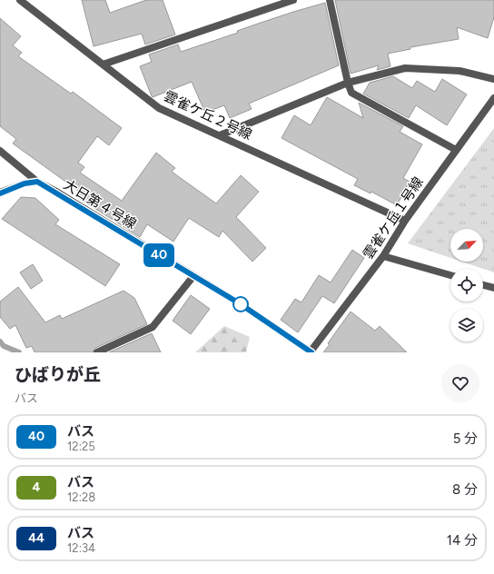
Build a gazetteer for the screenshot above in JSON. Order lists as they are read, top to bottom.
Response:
{
  "streets": {
    "street": ["雲雀ケ丘２号線", "大日第４号線", "雲雀ケ丘１号線"]
  },
  "crossings": [
    ["雲雀ケ丘２号線", "雲雀ケ丘１号線"],
    ["大日第４号線", "雲雀ケ丘１号線"]
  ],
  "lines": ["bus line 40"],
  "north": "top right",
  "page": {
    "on_map": "40",
    "heading": ["ひばりが丘", "バス"],
    "list": [
      {
        "mark": "40",
        "name": "バス",
        "note": "12:25",
        "value": "5 分"
      },
      {
        "mark": "4",
        "name": "バス",
        "note": "12:28",
        "value": "8 分"
      },
      {
        "mark": "44",
        "name": "バス",
        "note": "12:34",
        "value": "14 分"
      }
    ]
  }
}
